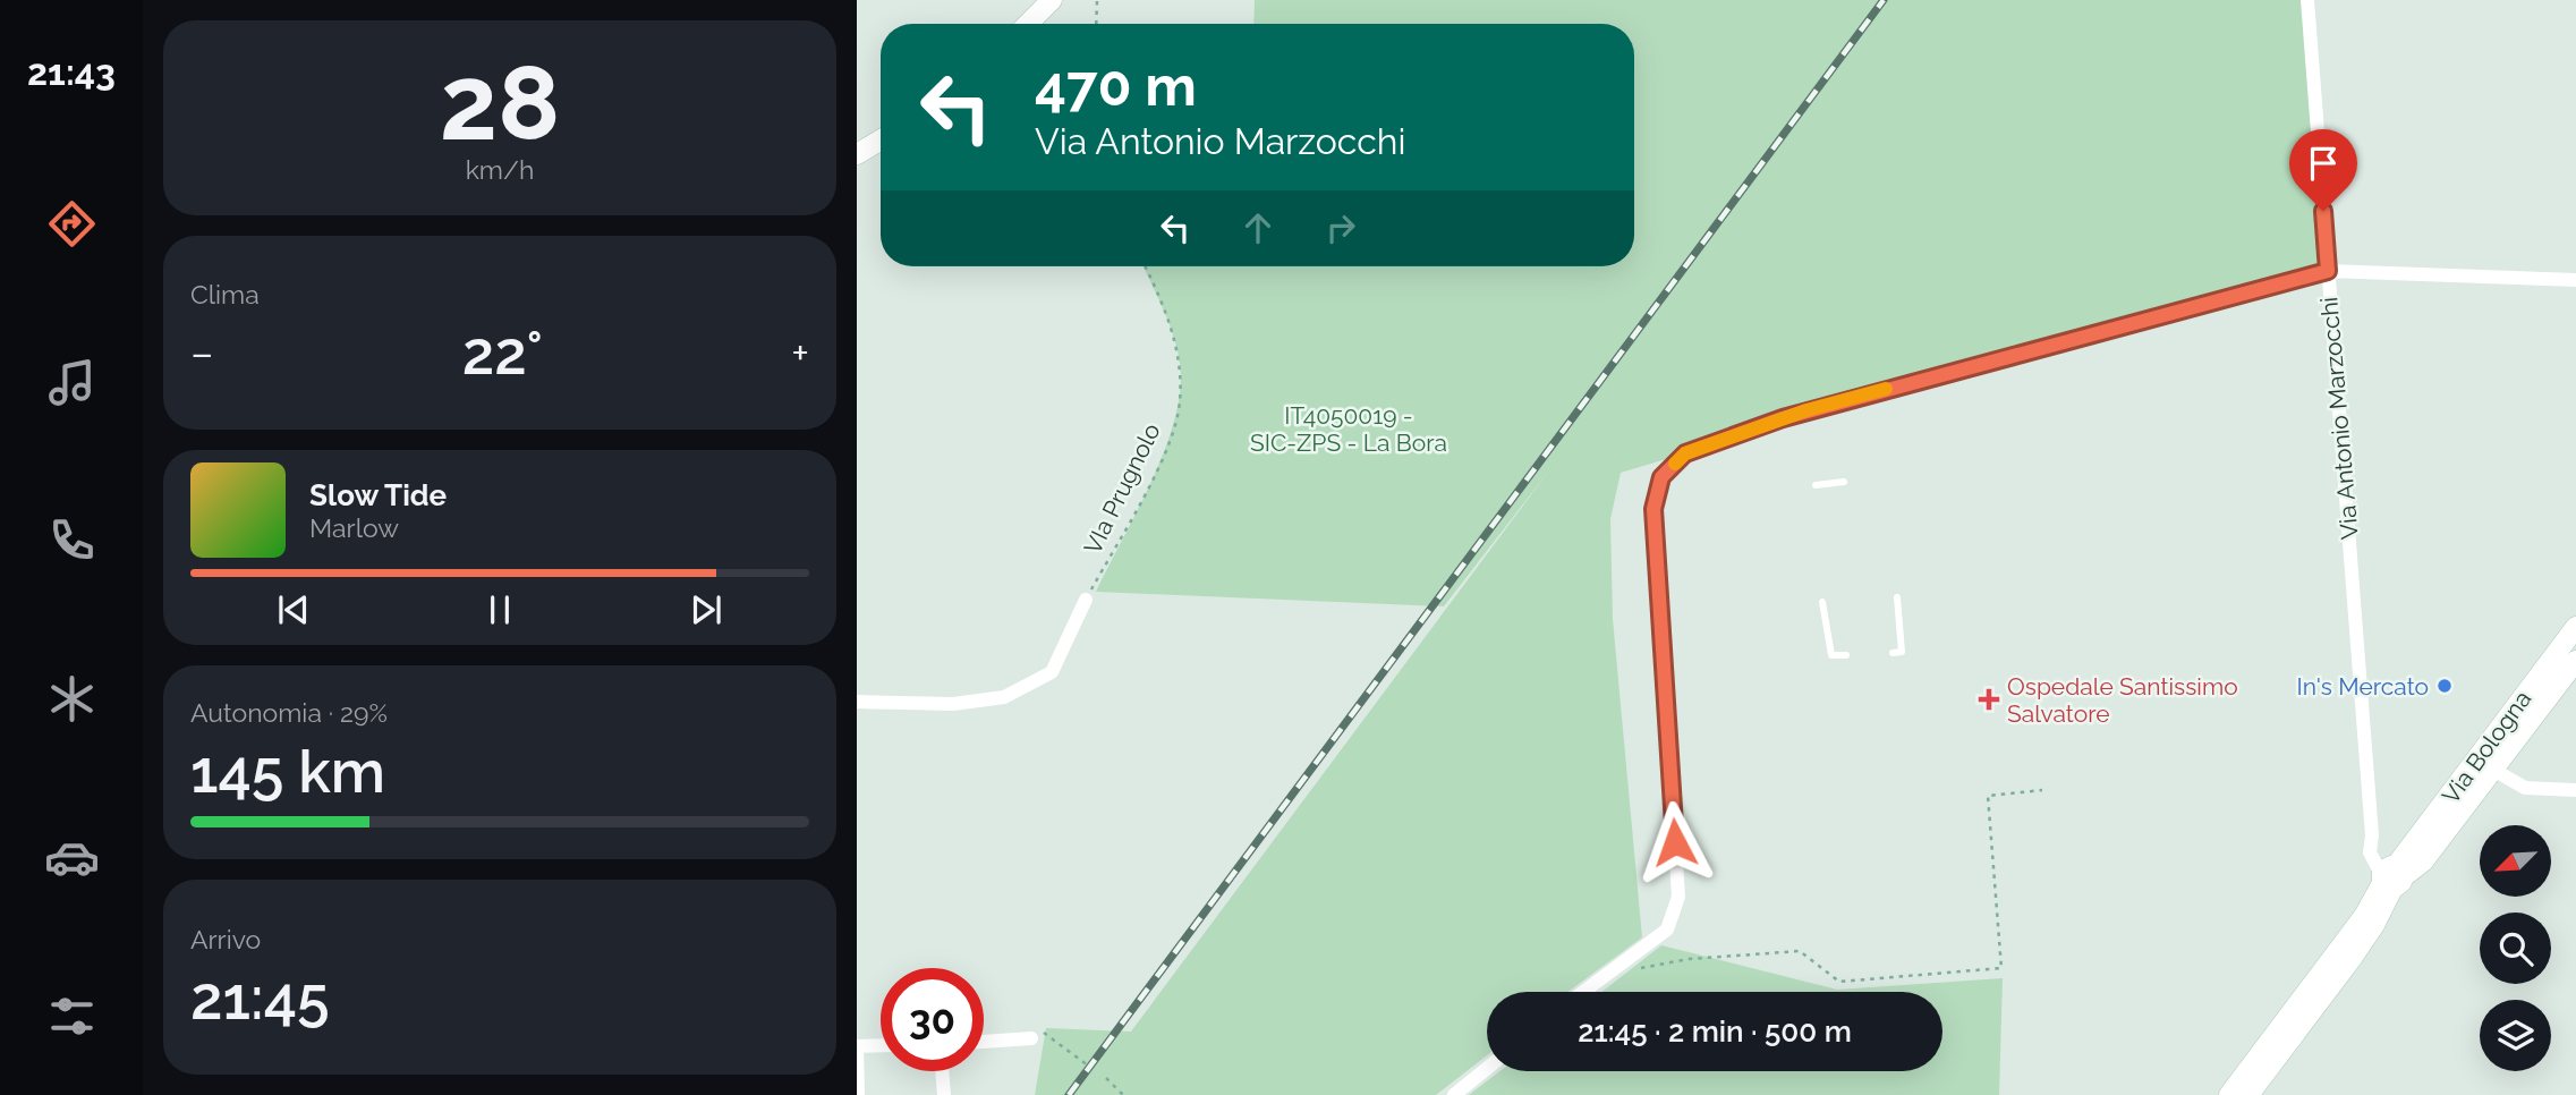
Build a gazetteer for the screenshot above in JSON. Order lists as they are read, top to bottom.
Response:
{
  "streets": {
    "main road": ["Via Bologna"],
    "street": ["Via Antonio Marzocchi"],
    "path": ["VIa Prugnolo"]
  },
  "crossings": [
    ["Via Antonio Marzocchi", "Via Bologna"]
  ],
  "parks": ["IT4050019 - SIC-ZPS - La Bora"],
  "places": {
    "other": ["In's Mercato"],
    "health": ["Ospedale Santissimo Salvatore"]
  },
  "north": "bottom left",
  "page": {
    "tabs": "21:43",
    "tile": [
      ["28", "km/h"],
      "Clima",
      ["Autonomia · 29%", "145 km"],
      ["Arrivo", "21:45"]
    ],
    "turn": ["470 m", "Via Antonio Marzocchi"],
    "heat": ["−", "22°", "+"],
    "song": ["Slow Tide", "Marlow"],
    "limit": "30",
    "trip": "21:45 · 2 min · 500 m"
  }
}
